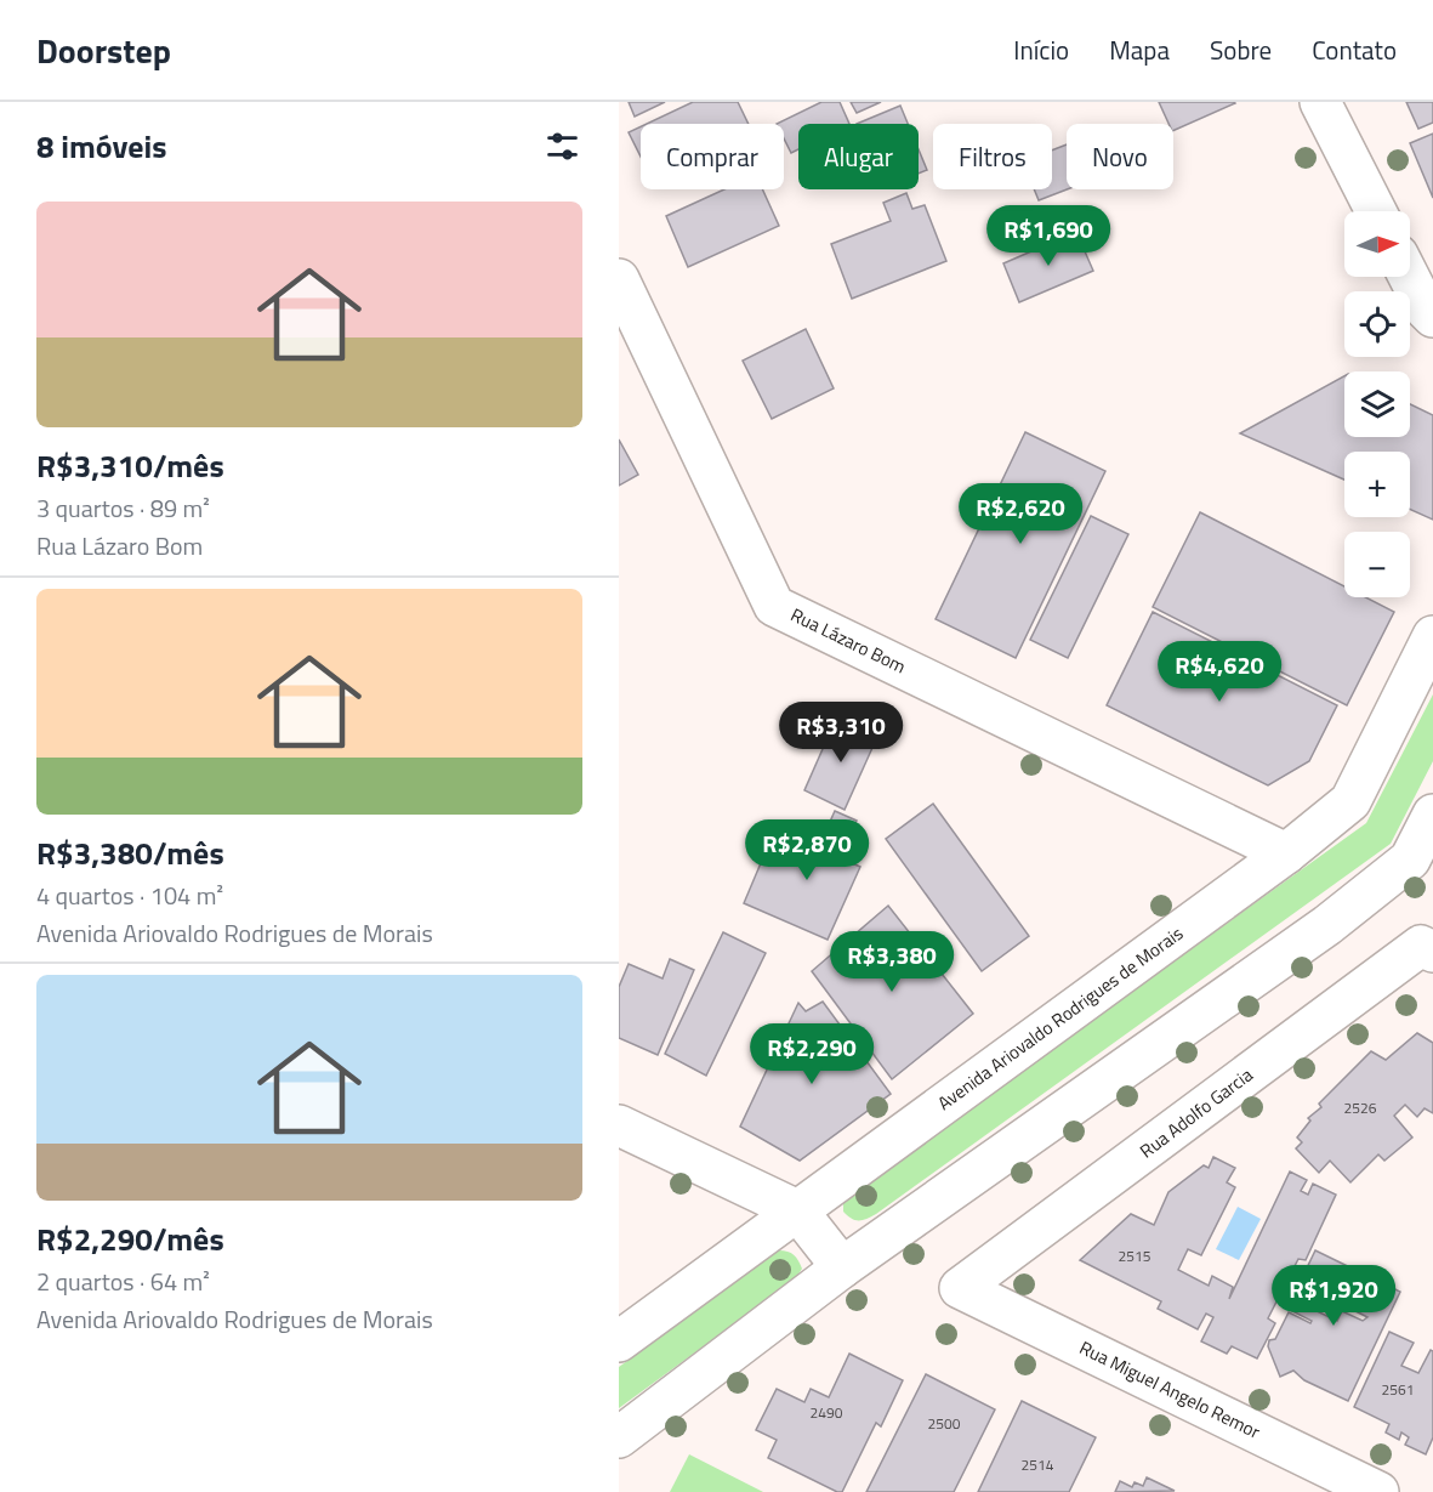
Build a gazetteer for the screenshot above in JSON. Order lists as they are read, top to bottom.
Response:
{
  "streets": {
    "street": [
      "Rua Lázaro Bom",
      "Avenida Ariovaldo Rodrigues de Morais",
      "Rua Adolfo Garcia",
      "Rua Miguel Angelo Remor"
    ]
  },
  "crossings": [
    ["Rua Lázaro Bom", "Avenida Ariovaldo Rodrigues de Morais"],
    ["Rua Adolfo Garcia", "Rua Miguel Angelo Remor"]
  ],
  "house_numbers": [
    "2526",
    "2515",
    "2561",
    "2490",
    "2500",
    "2514"
  ],
  "north": "right",
  "page": {
    "header": "Doorstep",
    "nav": [
      "Início",
      "Mapa",
      "Sobre",
      "Contato"
    ],
    "heading": "8 imóveis",
    "chip": [
      "Comprar",
      "Alugar",
      "Filtros",
      "Novo"
    ],
    "list": [
      {
        "name": "R$3,310/mês",
        "note": "3 quartos · 89 m² · Rua Lázaro Bom"
      },
      {
        "name": "R$3,380/mês",
        "note": "4 quartos · 104 m² · Avenida Ariovaldo Rodrigues de Morais"
      },
      {
        "name": "R$2,290/mês",
        "note": "2 quartos · 64 m² · Avenida Ariovaldo Rodrigues de Morais"
      }
    ],
    "price": [
      "R$1,690",
      "R$2,620",
      "R$4,620",
      "R$3,310",
      "R$2,870",
      "R$3,380",
      "R$2,290",
      "R$1,920"
    ],
    "map_buttons": ["+", "−"]
  }
}
